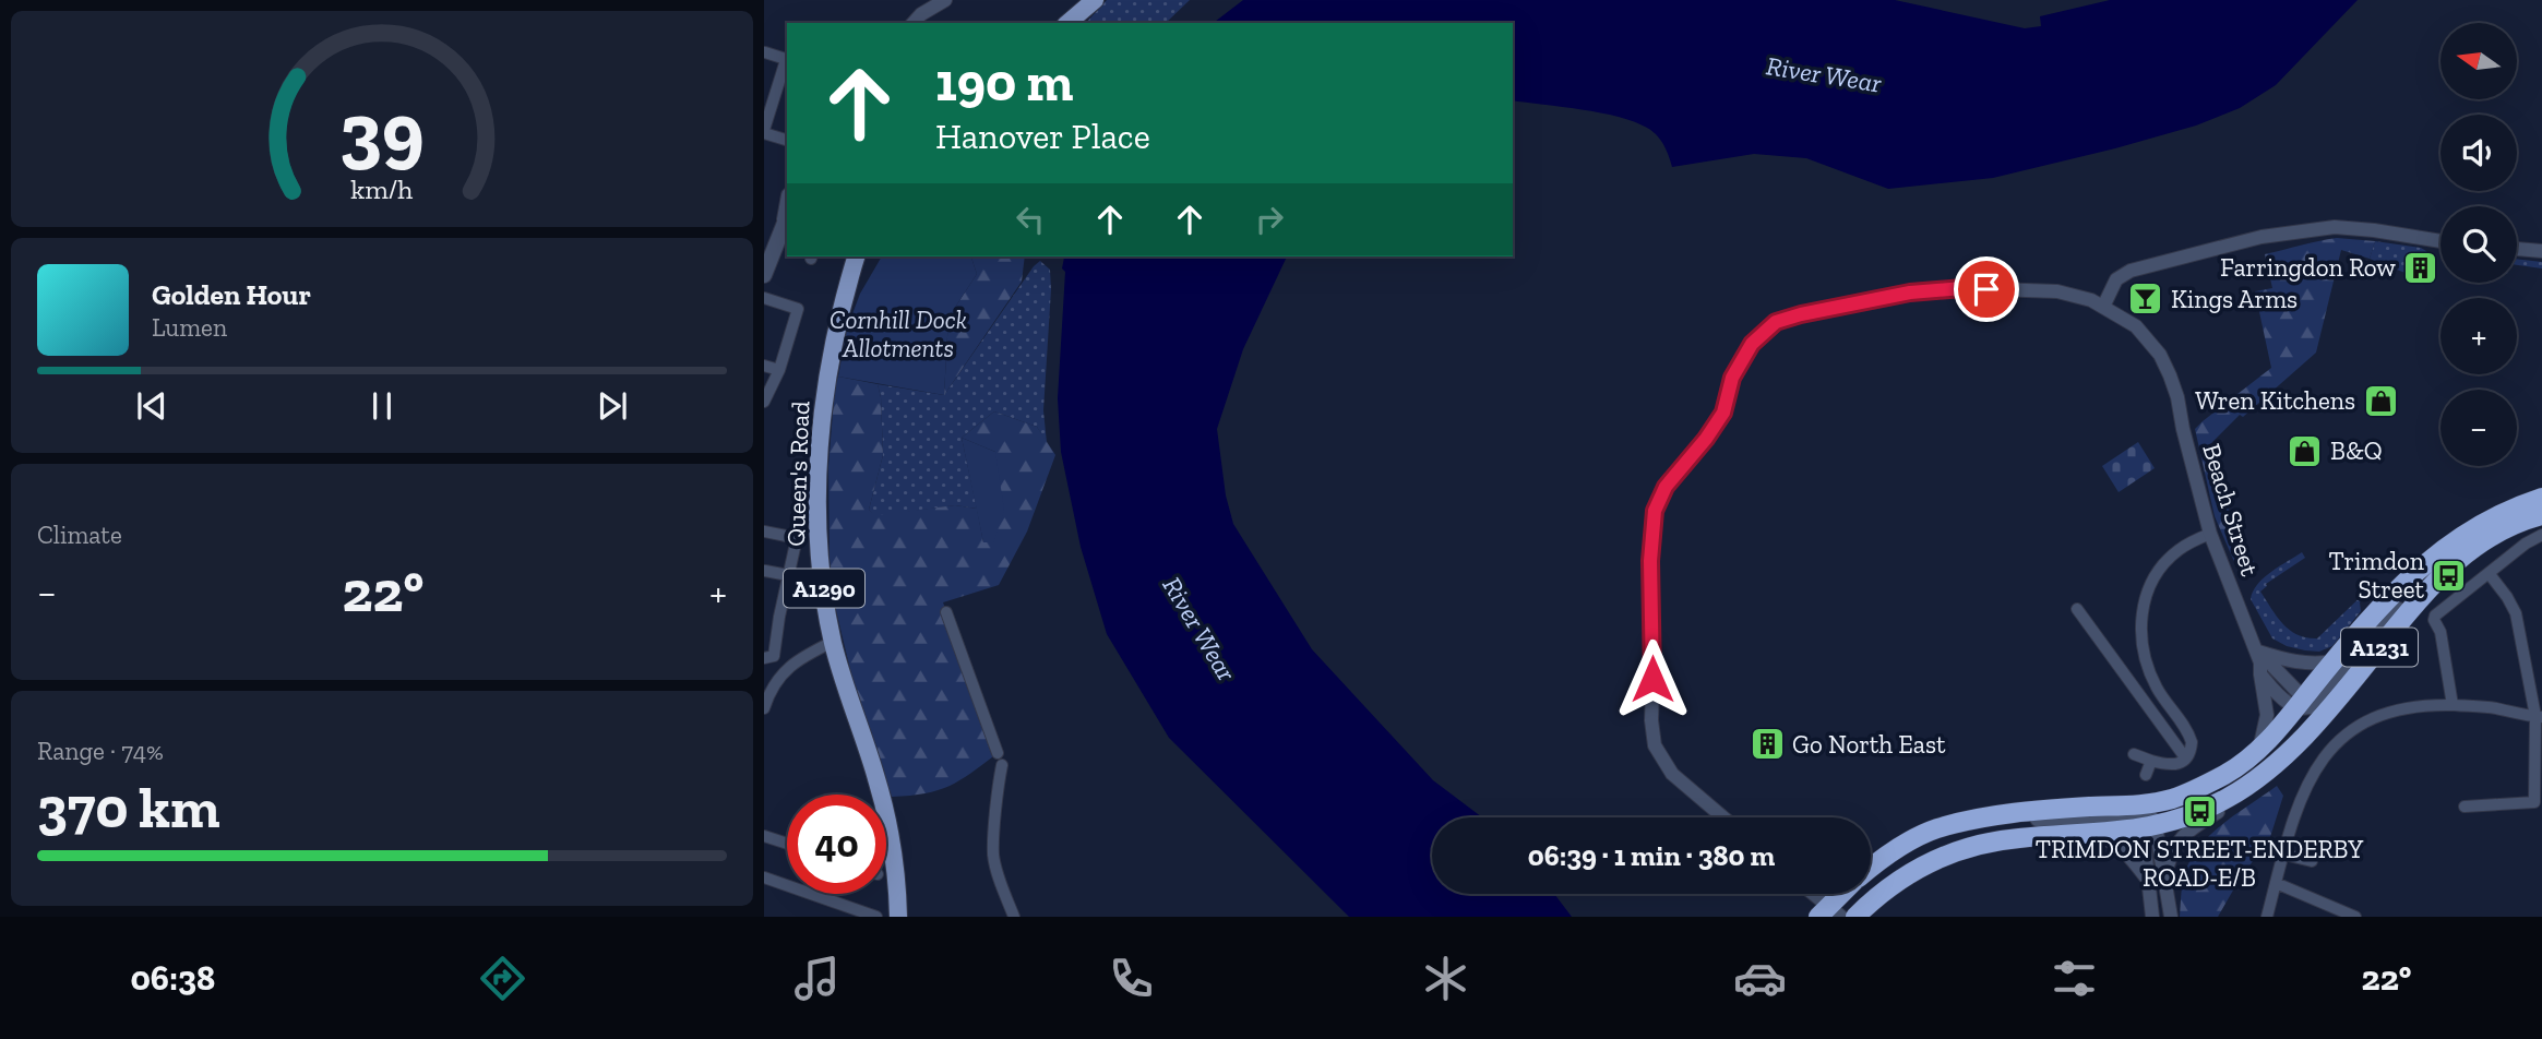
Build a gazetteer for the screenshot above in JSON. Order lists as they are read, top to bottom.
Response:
{
  "streets": {
    "highway": ["A1231"],
    "main road": ["Queen's Road", "A1290"],
    "street": ["Beach Street"]
  },
  "crossings": [
    ["Beach Street", "A1231"]
  ],
  "water": ["River Wear"],
  "parks": ["Cornhill Dock Allotments"],
  "places": {
    "building": ["Farringdon Row", "Go North East"],
    "bar": ["Kings Arms"],
    "shop": ["Wren Kitchens", "B&Q"],
    "bus stop": ["Trimdon Street", "TRIMDON STREET-ENDERBY ROAD-E/B"]
  },
  "north": "left",
  "page": {
    "map_buttons": ["+", "−"],
    "turn": ["190 m", "Hanover Place"],
    "song": ["Golden Hour", "Lumen"],
    "tile": [
      "Climate",
      ["Range · 74%", "370 km"]
    ],
    "heat": ["−", "22°", "+"],
    "limit": "40",
    "trip": "06:39 · 1 min · 380 m",
    "tabs": ["06:38", "22°"],
    "gauge": ["39", "km/h"]
  }
}
